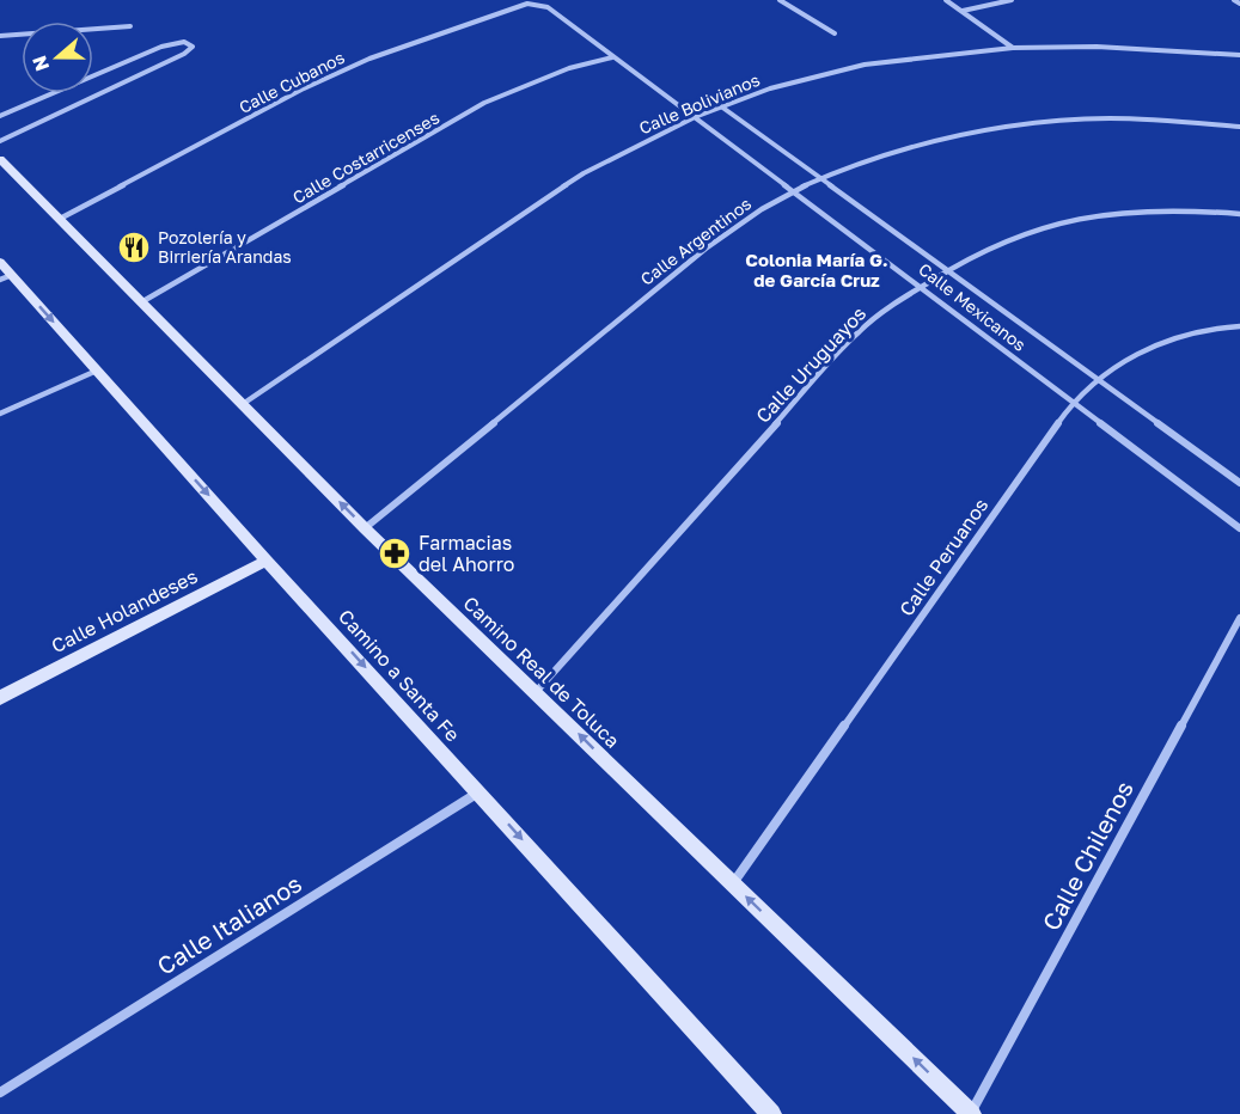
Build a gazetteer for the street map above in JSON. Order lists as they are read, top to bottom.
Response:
{
  "streets": {
    "main road": ["Calle Holandeses", "Camino Real de Toluca", "Camino a Santa Fe"],
    "street": [
      "Calle Cubanos",
      "Calle Bolivianos",
      "Calle Costarricenses",
      "Calle Argentinos",
      "Calle Mexicanos",
      "Calle Uruguayos",
      "Calle Peruanos",
      "Calle Chilenos",
      "Calle Italianos"
    ]
  },
  "crossings": [
    ["Calle Cubanos", "Calle Mexicanos"],
    ["Calle Cubanos", "Camino Real de Toluca"],
    ["Calle Bolivianos", "Calle Mexicanos"],
    ["Calle Bolivianos", "Camino Real de Toluca"],
    ["Calle Costarricenses", "Calle Mexicanos"],
    ["Calle Costarricenses", "Camino Real de Toluca"],
    ["Calle Argentinos", "Calle Mexicanos"],
    ["Calle Argentinos", "Camino Real de Toluca"],
    ["Calle Mexicanos", "Calle Uruguayos"],
    ["Calle Mexicanos", "Calle Peruanos"],
    ["Calle Uruguayos", "Camino Real de Toluca"],
    ["Calle Peruanos", "Camino Real de Toluca"],
    ["Calle Holandeses", "Camino a Santa Fe"],
    ["Camino Real de Toluca", "Calle Chilenos"],
    ["Camino a Santa Fe", "Calle Italianos"]
  ],
  "one_way": ["Camino Real de Toluca", "Camino a Santa Fe"],
  "districts": ["Colonia María G. de García Cruz"],
  "places": {
    "restaurant": ["Pozolería y Birriería Arandas"],
    "pharmacy": ["Farmacias del Ahorro"]
  },
  "north": "left"
}
